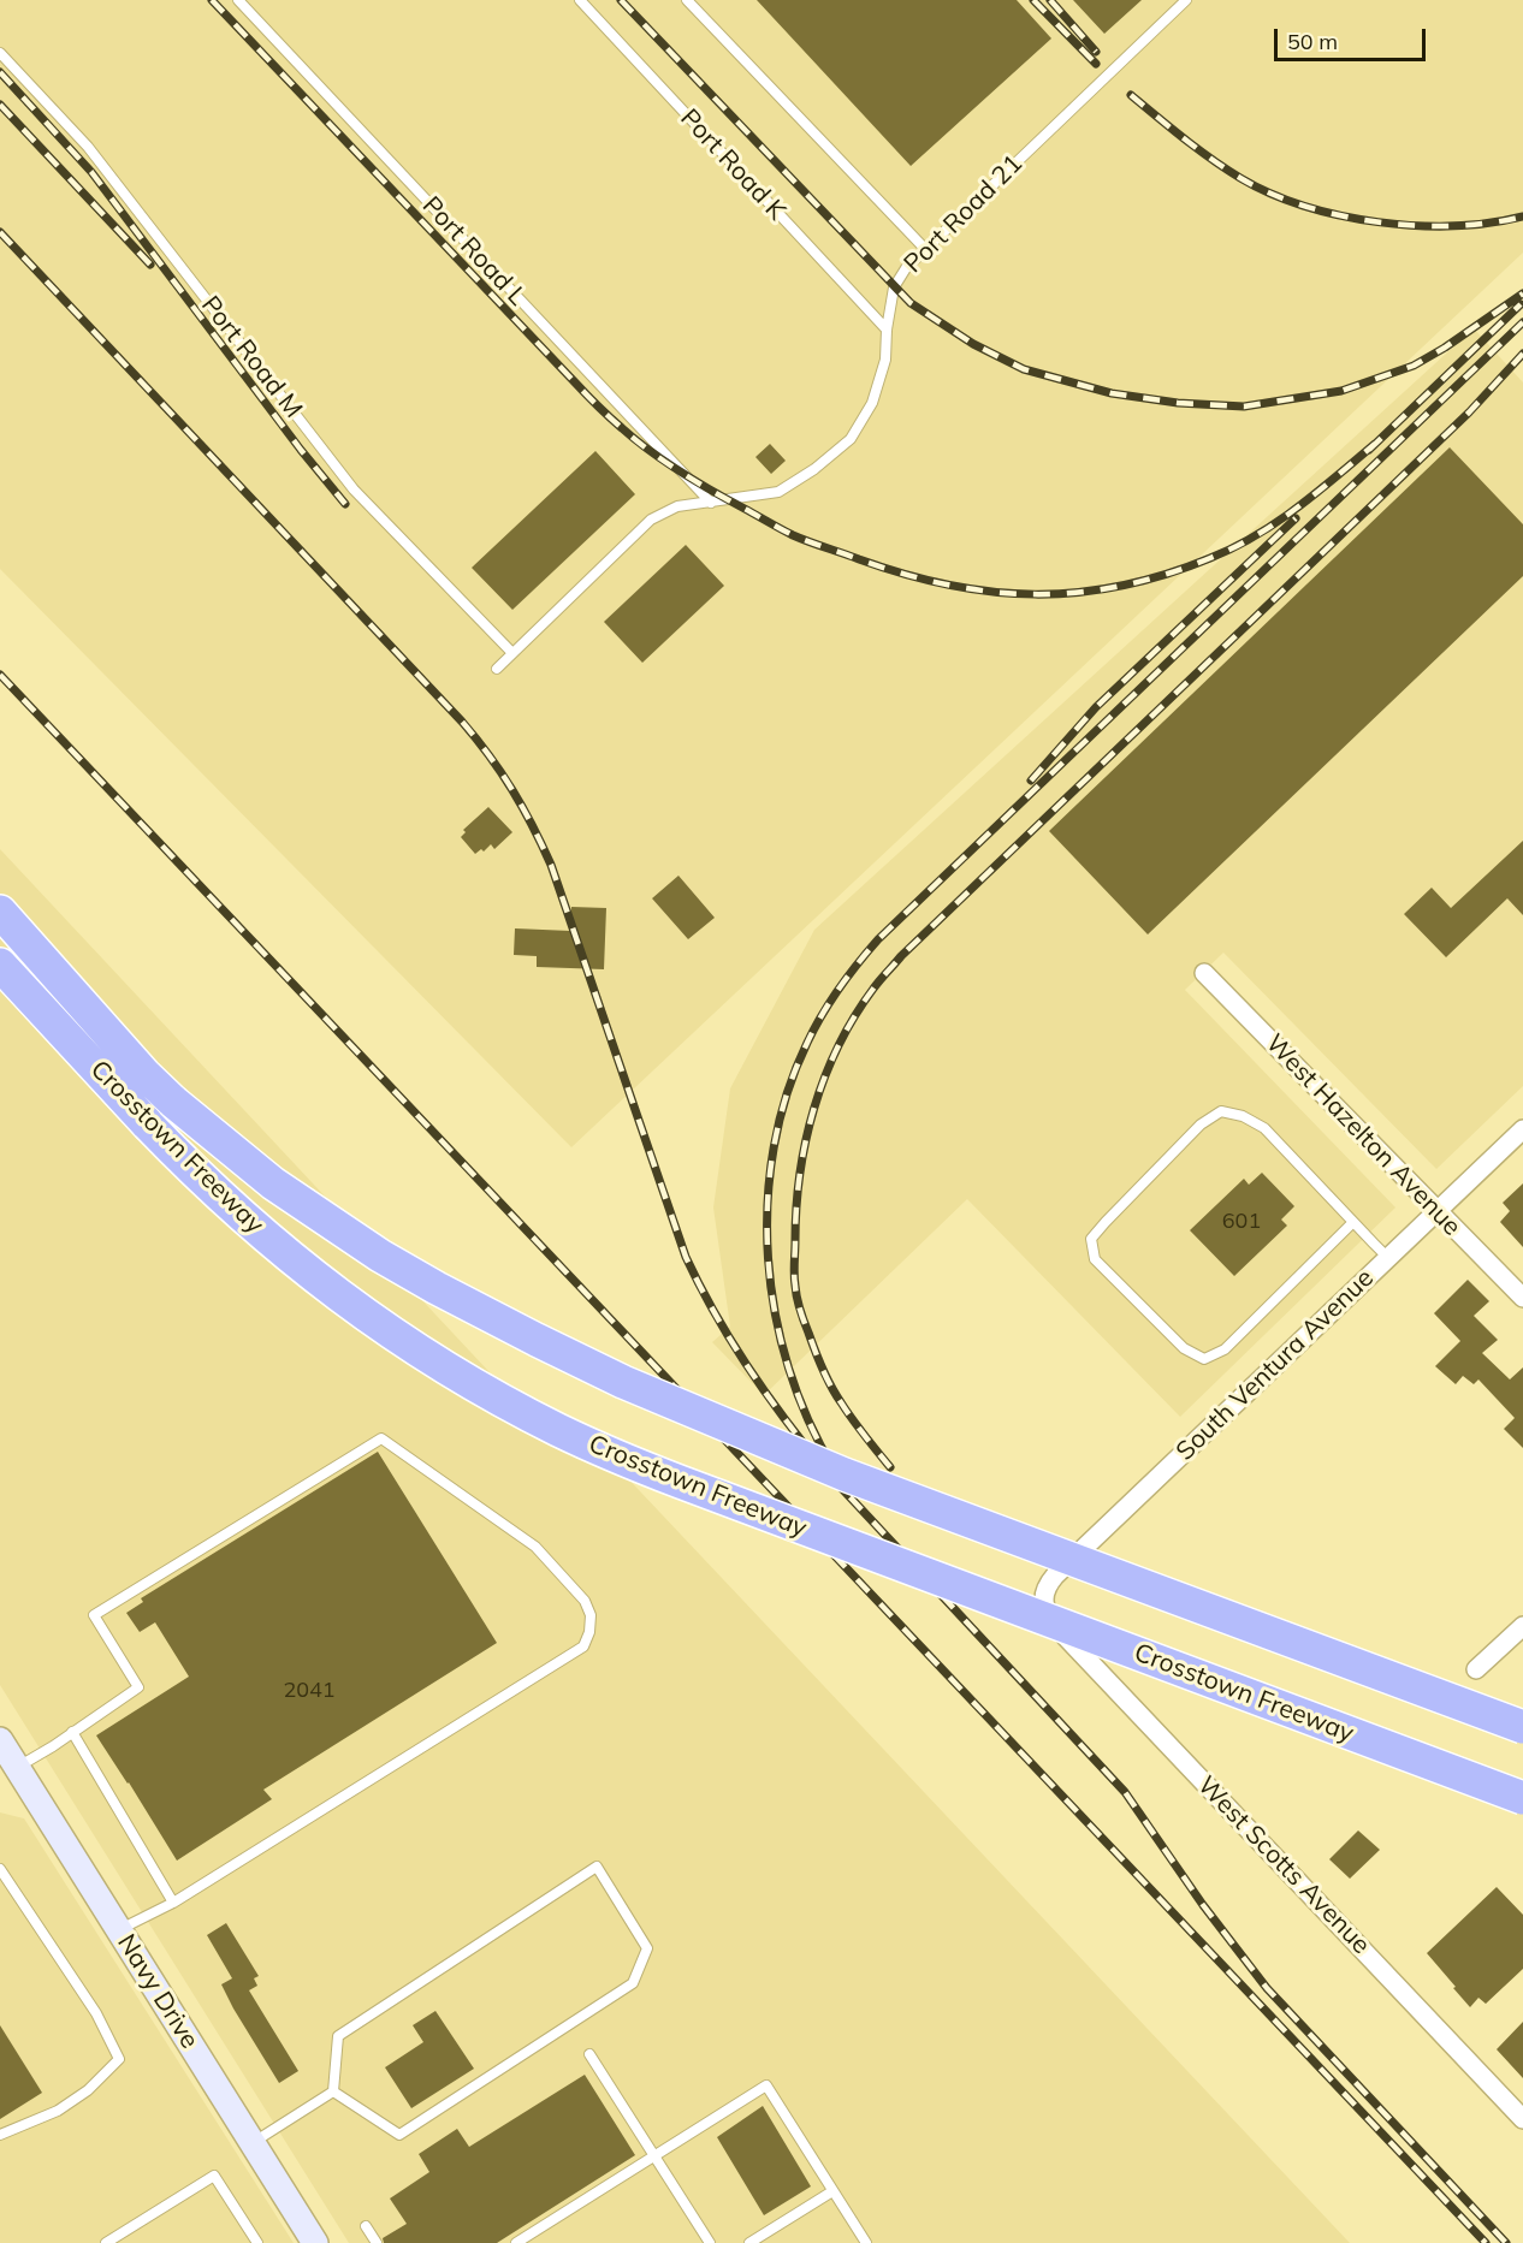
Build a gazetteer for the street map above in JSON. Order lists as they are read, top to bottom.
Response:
{
  "streets": {
    "highway": ["Crosstown Freeway"],
    "street": [
      "West Hazelton Avenue",
      "South Ventura Avenue",
      "West Scotts Avenue",
      "Navy Drive"
    ],
    "lane": [
      "Port Road K",
      "Port Road 21",
      "Port Road L",
      "Port Road M"
    ]
  },
  "crossings": [
    ["Port Road K", "Port Road 21"],
    ["Port Road 21", "Port Road L"],
    ["Port Road 21", "Port Road M"],
    ["West Hazelton Avenue", "South Ventura Avenue"],
    ["South Ventura Avenue", "West Scotts Avenue"]
  ],
  "house_numbers": ["601", "2041"],
  "scale_bar": "50 m"
}
